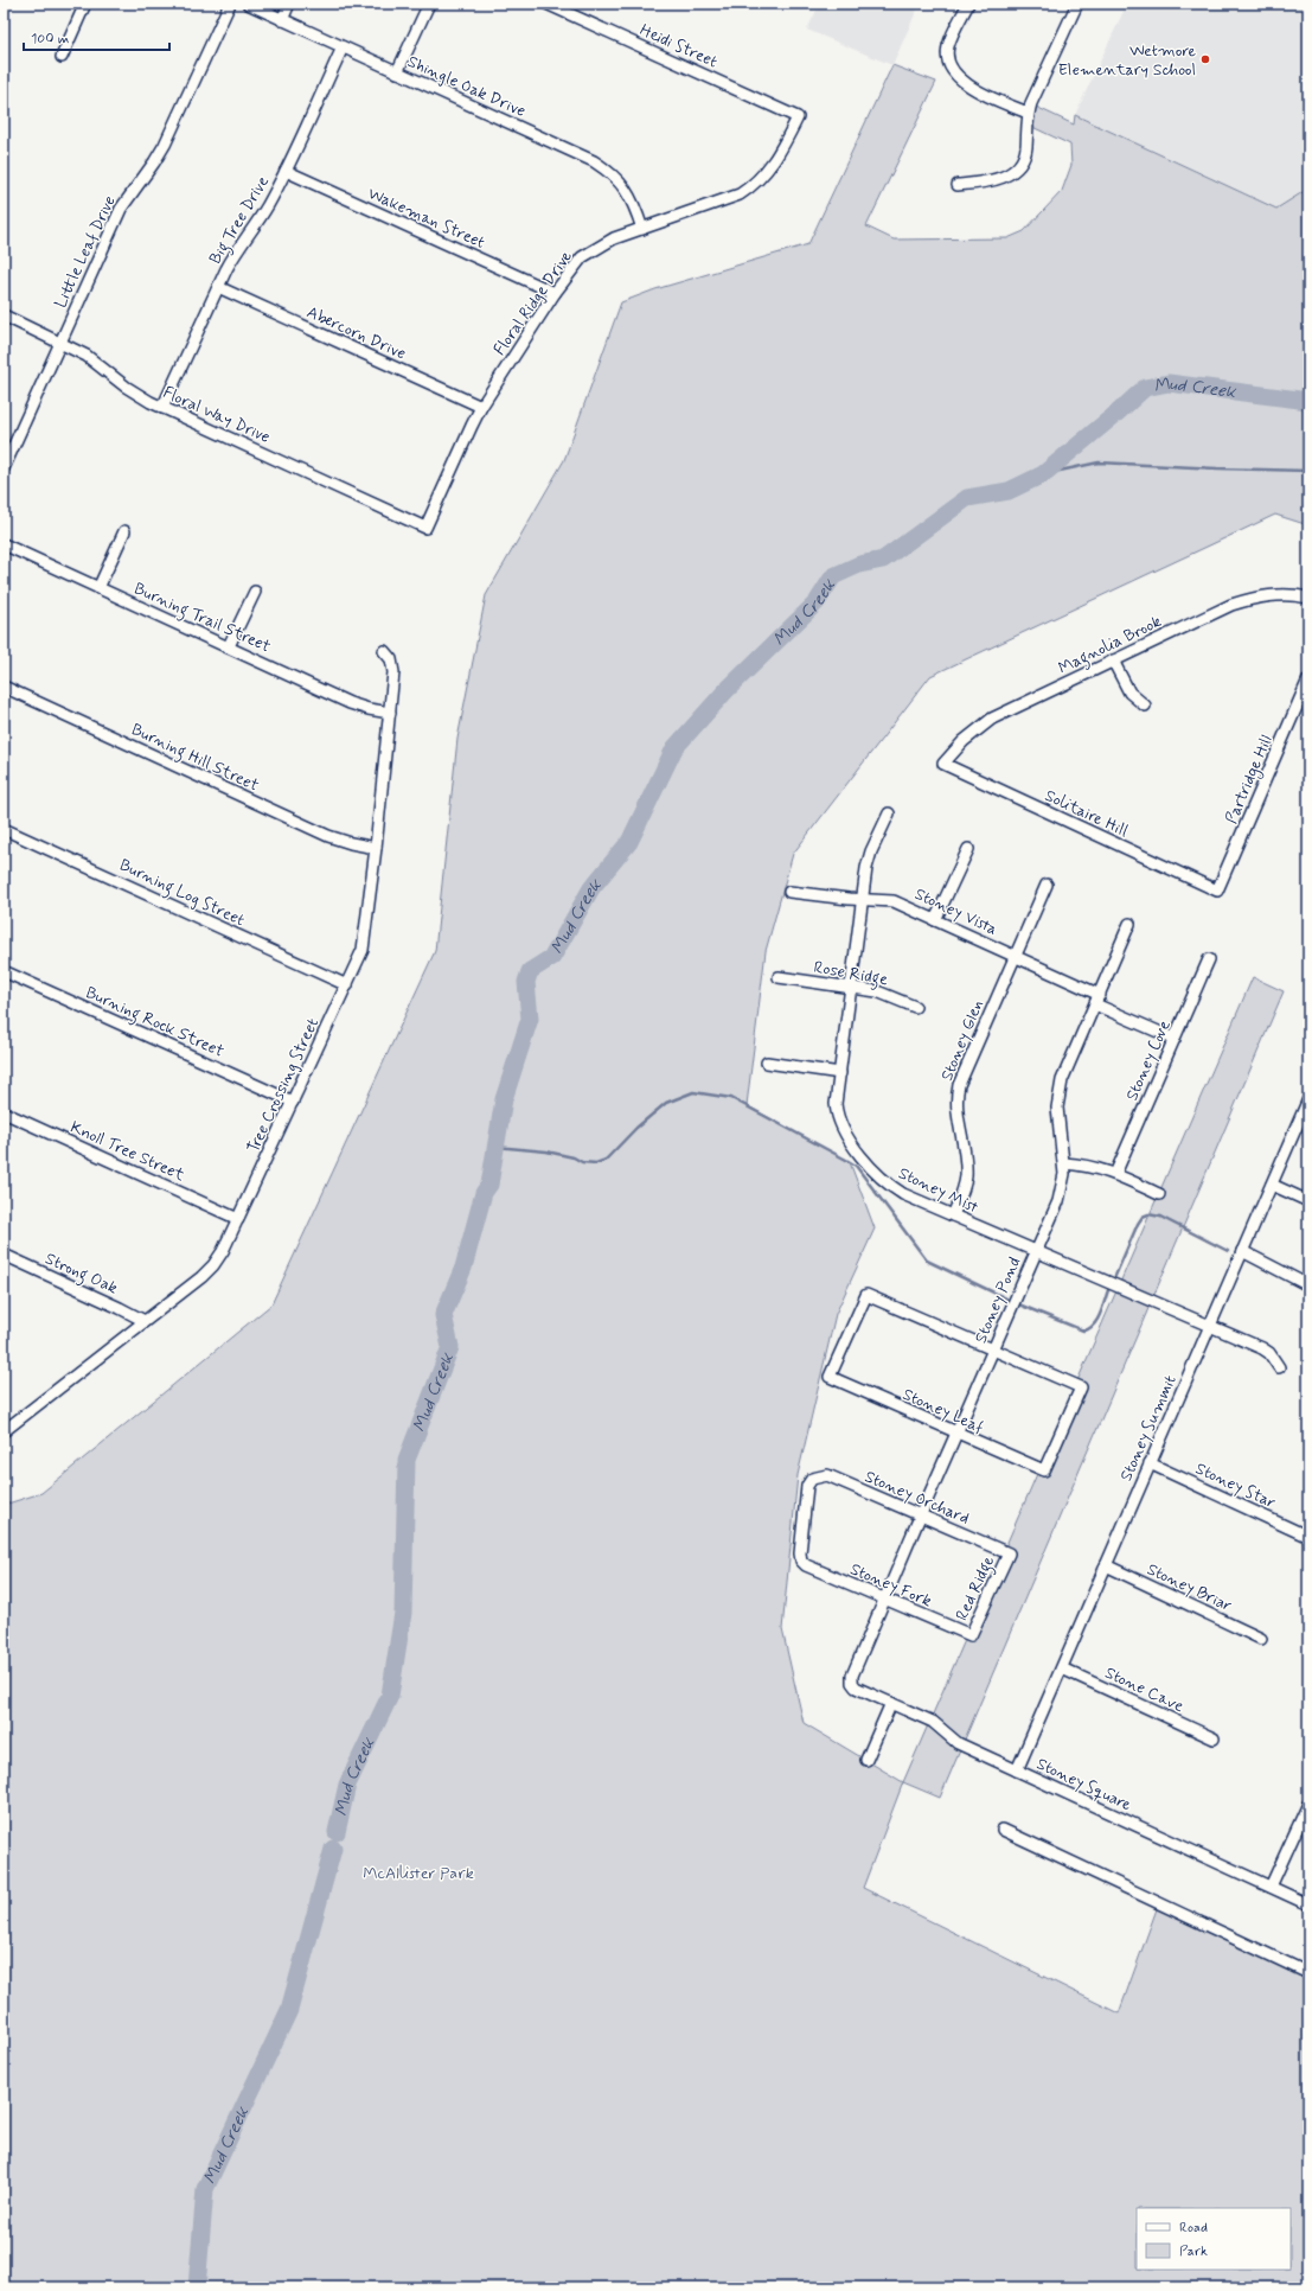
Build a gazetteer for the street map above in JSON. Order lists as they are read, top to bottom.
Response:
{
  "streets": {
    "street": [
      "Heidi Street",
      "Shingle Oak Drive",
      "Wakeman Street",
      "Big Tree Drive",
      "Little Leaf Drive",
      "Floral Ridge Drive",
      "Abercorn Drive",
      "Floral Way Drive",
      "Burning Trail Street",
      "Magnolia Brook",
      "Burning Hill Street",
      "Partridge Hill",
      "Solitaire Hill",
      "Burning Log Street",
      "Stoney Vista",
      "Rose Ridge",
      "Burning Rock Street",
      "Stoney Glen",
      "Stoney Cove",
      "Tree Crossing Street",
      "Knoll Tree Street",
      "Stoney Mist",
      "Strong Oak",
      "Stoney Pond",
      "Stoney Leaf",
      "Stoney Summit",
      "Stoney Star",
      "Stoney Orchard",
      "Stoney Fork",
      "Stoney Briar",
      "Red Ridge",
      "Stone Cave",
      "Stoney Square"
    ]
  },
  "crossings": [
    ["Heidi Street", "Floral Ridge Drive"],
    ["Shingle Oak Drive", "Big Tree Drive"],
    ["Shingle Oak Drive", "Floral Ridge Drive"],
    ["Wakeman Street", "Big Tree Drive"],
    ["Wakeman Street", "Floral Ridge Drive"],
    ["Big Tree Drive", "Abercorn Drive"],
    ["Big Tree Drive", "Floral Way Drive"],
    ["Little Leaf Drive", "Floral Way Drive"],
    ["Floral Ridge Drive", "Abercorn Drive"],
    ["Floral Ridge Drive", "Floral Way Drive"],
    ["Burning Trail Street", "Tree Crossing Street"],
    ["Magnolia Brook", "Solitaire Hill"],
    ["Burning Hill Street", "Tree Crossing Street"],
    ["Partridge Hill", "Solitaire Hill"],
    ["Burning Log Street", "Tree Crossing Street"],
    ["Stoney Vista", "Stoney Glen"],
    ["Stoney Vista", "Stoney Cove"],
    ["Stoney Vista", "Stoney Mist"],
    ["Stoney Vista", "Stoney Pond"],
    ["Rose Ridge", "Stoney Mist"],
    ["Burning Rock Street", "Tree Crossing Street"],
    ["Stoney Glen", "Stoney Mist"],
    ["Tree Crossing Street", "Knoll Tree Street"],
    ["Tree Crossing Street", "Strong Oak"],
    ["Stoney Mist", "Stoney Pond"],
    ["Stoney Mist", "Stoney Summit"],
    ["Stoney Pond", "Stoney Leaf"],
    ["Stoney Pond", "Stoney Orchard"],
    ["Stoney Pond", "Stoney Fork"],
    ["Stoney Pond", "Stoney Square"],
    ["Stoney Summit", "Stoney Star"],
    ["Stoney Summit", "Stoney Briar"],
    ["Stoney Summit", "Stone Cave"],
    ["Stoney Summit", "Stoney Square"],
    ["Stoney Orchard", "Stoney Fork"],
    ["Stoney Orchard", "Red Ridge"],
    ["Stoney Fork", "Red Ridge"]
  ],
  "water": ["Mud Creek"],
  "parks": ["McAllister Park"],
  "places": ["Wetmore Elementary School"],
  "legend": ["Road", "Park"],
  "scale_bar": "100 m"
}
